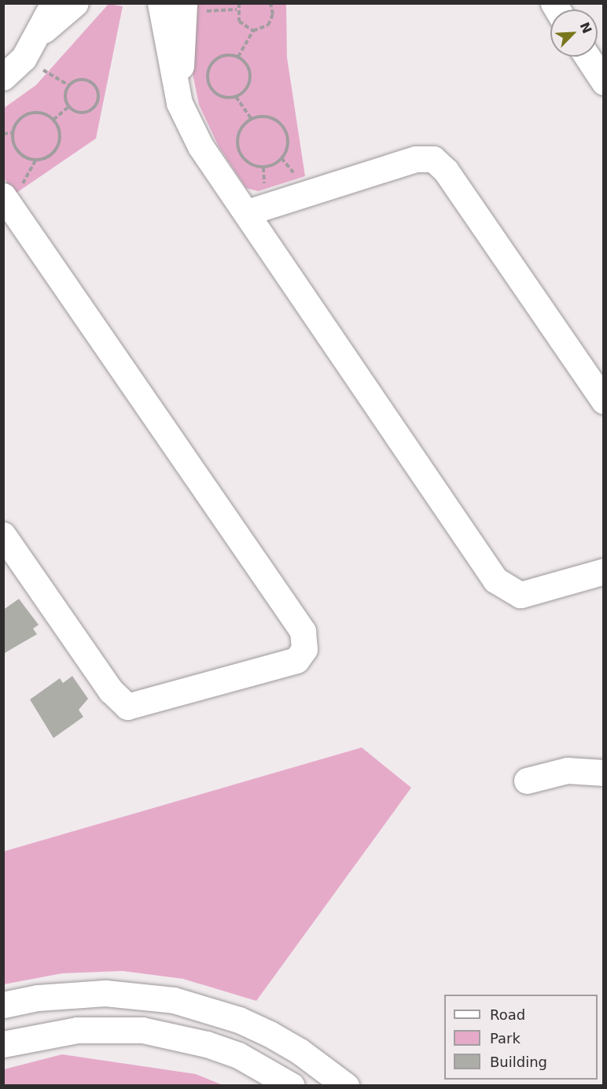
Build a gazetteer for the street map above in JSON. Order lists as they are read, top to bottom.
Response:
{
  "legend": ["Road", "Park", "Building"],
  "north": "top right"
}
